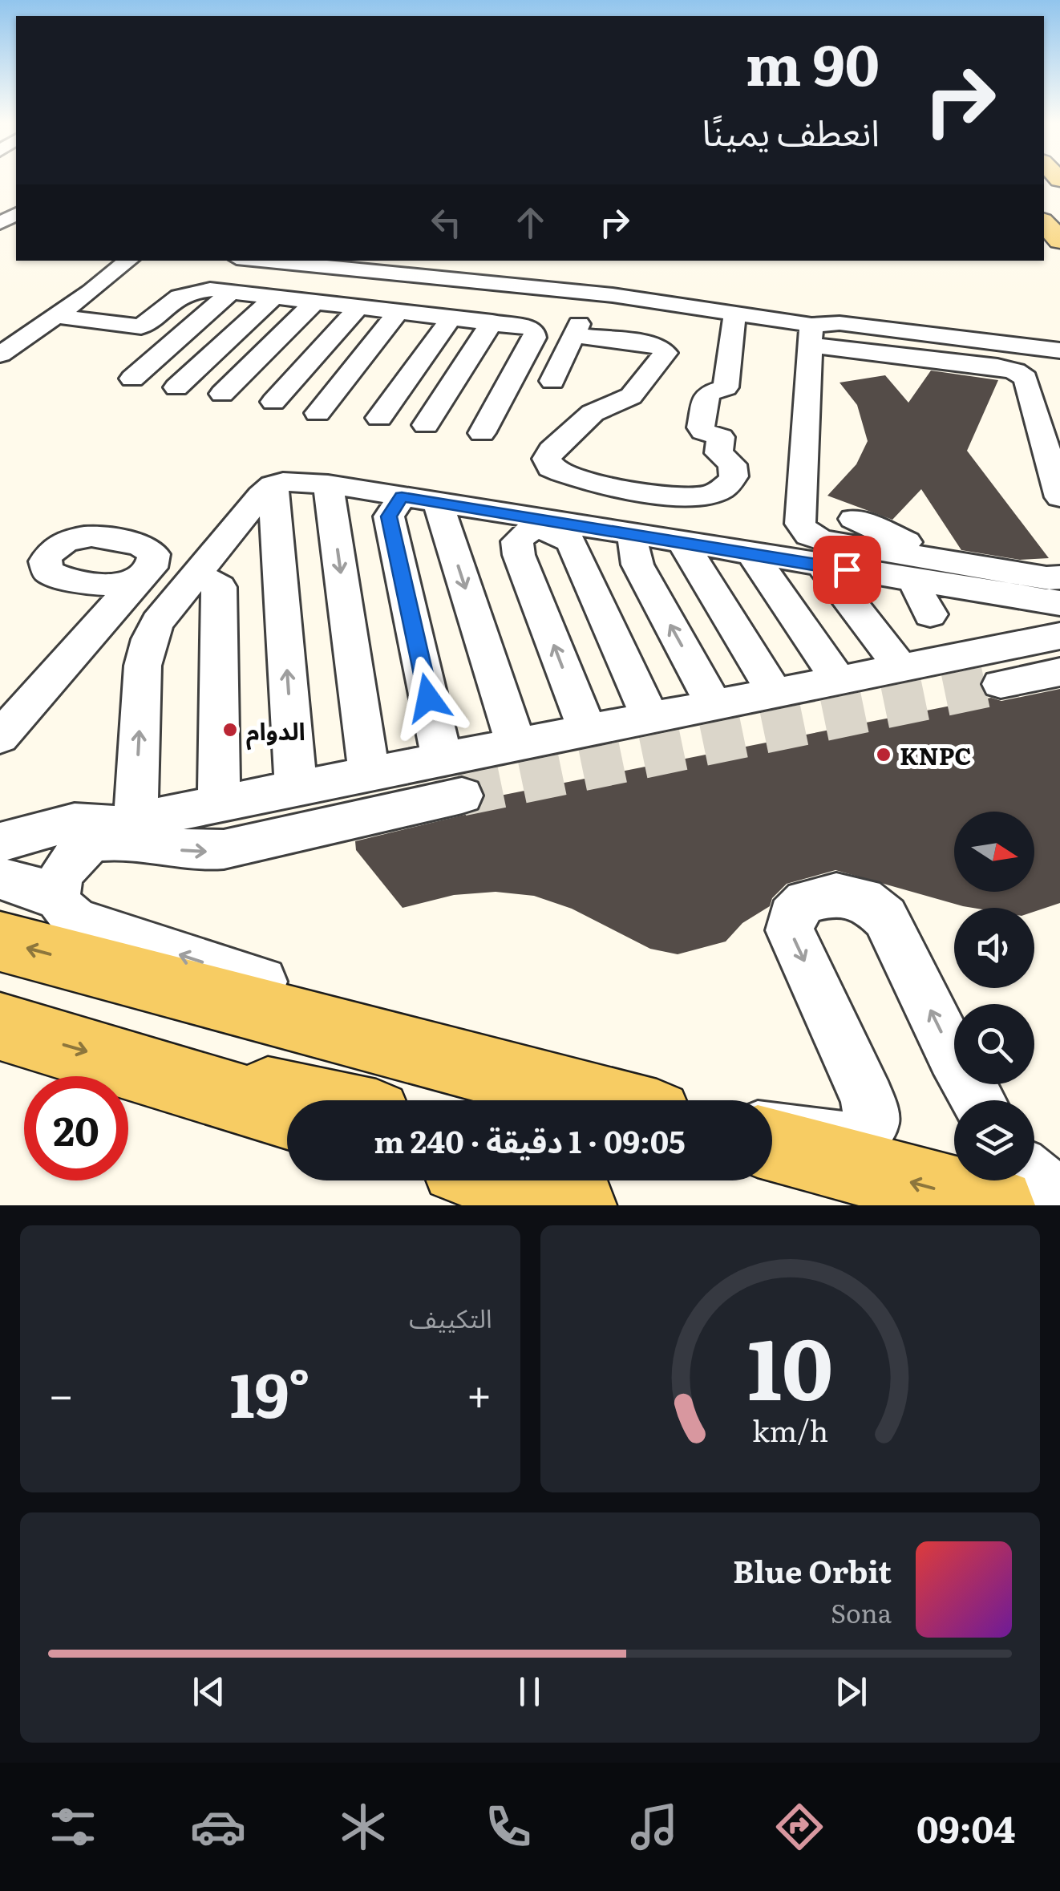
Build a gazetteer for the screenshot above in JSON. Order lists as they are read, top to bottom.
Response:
{
  "places": ["الدوام", "KNPC"],
  "north": "right",
  "page": {
    "turn": ["90 m", "انعطف يمينًا"],
    "limit": "20",
    "trip": "09:05 · 1 دقيقة · 240 m",
    "tile": "التكييف",
    "heat": ["−", "19°", "+"],
    "song": ["Blue Orbit", "Sona"],
    "tabs": "09:04",
    "gauge": ["10", "km/h"]
  }
}
